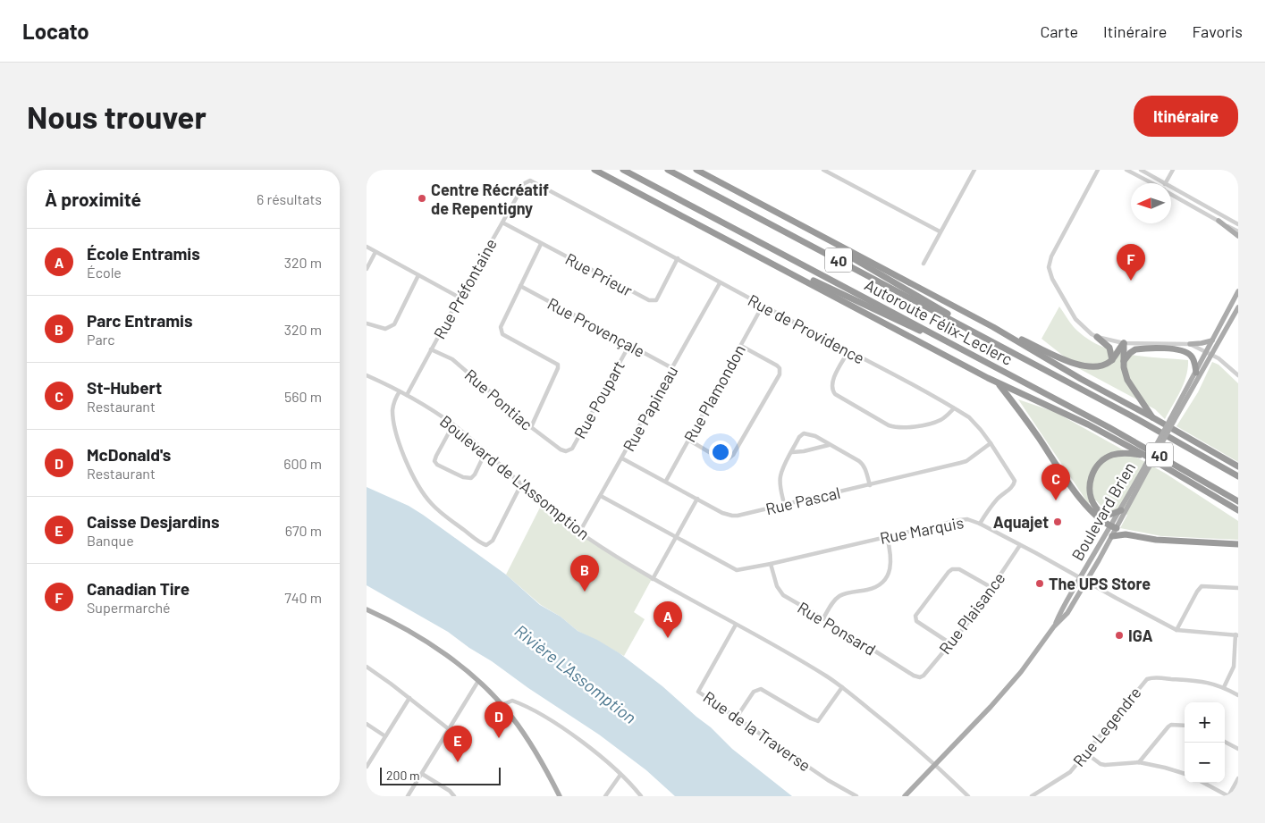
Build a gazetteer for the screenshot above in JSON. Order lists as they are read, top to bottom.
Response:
{
  "streets": {
    "highway": ["40", "Autoroute Félix-Leclerc"],
    "main road": ["Boulevard Brien"],
    "street": [
      "Rue Prieur",
      "Rue Préfontaine",
      "Rue Provençale",
      "Rue de Providence",
      "Rue Plamondon",
      "Rue Pontiac",
      "Rue Poupart",
      "Rue Papineau",
      "Boulevard de L'Assomption",
      "Rue Pascal",
      "Rue Marquis",
      "Rue Plaisance",
      "Rue Ponsard",
      "Rue Legendre",
      "Rue de la Traverse"
    ]
  },
  "crossings": [
    ["Rue Prieur", "Rue Préfontaine"],
    ["Rue Prieur", "Rue de Providence"],
    ["Rue Préfontaine", "Rue de Providence"],
    ["Rue Préfontaine", "Rue Pontiac"],
    ["Rue Préfontaine", "Boulevard de L'Assomption"],
    ["Rue Provençale", "Rue Poupart"],
    ["Rue Provençale", "Rue Papineau"],
    ["Rue de Providence", "Rue Plamondon"],
    ["Rue de Providence", "Rue Papineau"],
    ["Rue de Providence", "Rue Pascal"],
    ["Rue de Providence", "Rue Marquis"],
    ["Rue Plamondon", "Rue Pascal"],
    ["Rue Pontiac", "Rue Poupart"],
    ["Rue Papineau", "Boulevard de L'Assomption"],
    ["Rue Papineau", "Rue Pascal"],
    ["Rue Papineau", "Rue Marquis"],
    ["Boulevard de L'Assomption", "Boulevard Brien"],
    ["Boulevard de L'Assomption", "Rue de la Traverse"],
    ["Boulevard Brien", "Rue Marquis"],
    ["Rue Marquis", "Rue Plaisance"],
    ["Rue Marquis", "Rue Ponsard"],
    ["Rue Plaisance", "Rue Ponsard"]
  ],
  "water": ["Rivière L'Assomption"],
  "places": [
    "Centre Récréatif de Repentigny",
    "Aquajet",
    "The UPS Store",
    "IGA"
  ],
  "scale_bar": "200 m",
  "north": "left",
  "page": {
    "header": "Locato",
    "nav": ["Carte", "Itinéraire", "Favoris"],
    "buttons": "Itinéraire",
    "title": "Nous trouver",
    "heading": ["À proximité", "6 résultats"],
    "list": [
      {
        "mark": "A",
        "name": "École Entramis",
        "note": "École",
        "value": "320 m"
      },
      {
        "mark": "B",
        "name": "Parc Entramis",
        "note": "Parc",
        "value": "320 m"
      },
      {
        "mark": "C",
        "name": "St-Hubert",
        "note": "Restaurant",
        "value": "560 m"
      },
      {
        "mark": "D",
        "name": "McDonald's",
        "note": "Restaurant",
        "value": "600 m"
      },
      {
        "mark": "E",
        "name": "Caisse Desjardins",
        "note": "Banque",
        "value": "670 m"
      },
      {
        "mark": "F",
        "name": "Canadian Tire",
        "note": "Supermarché",
        "value": "740 m"
      }
    ],
    "pins": [
      "F",
      "C",
      "B",
      "A",
      "D",
      "E"
    ],
    "map_buttons": ["+", "−"],
    "scale": "200 m"
  }
}
